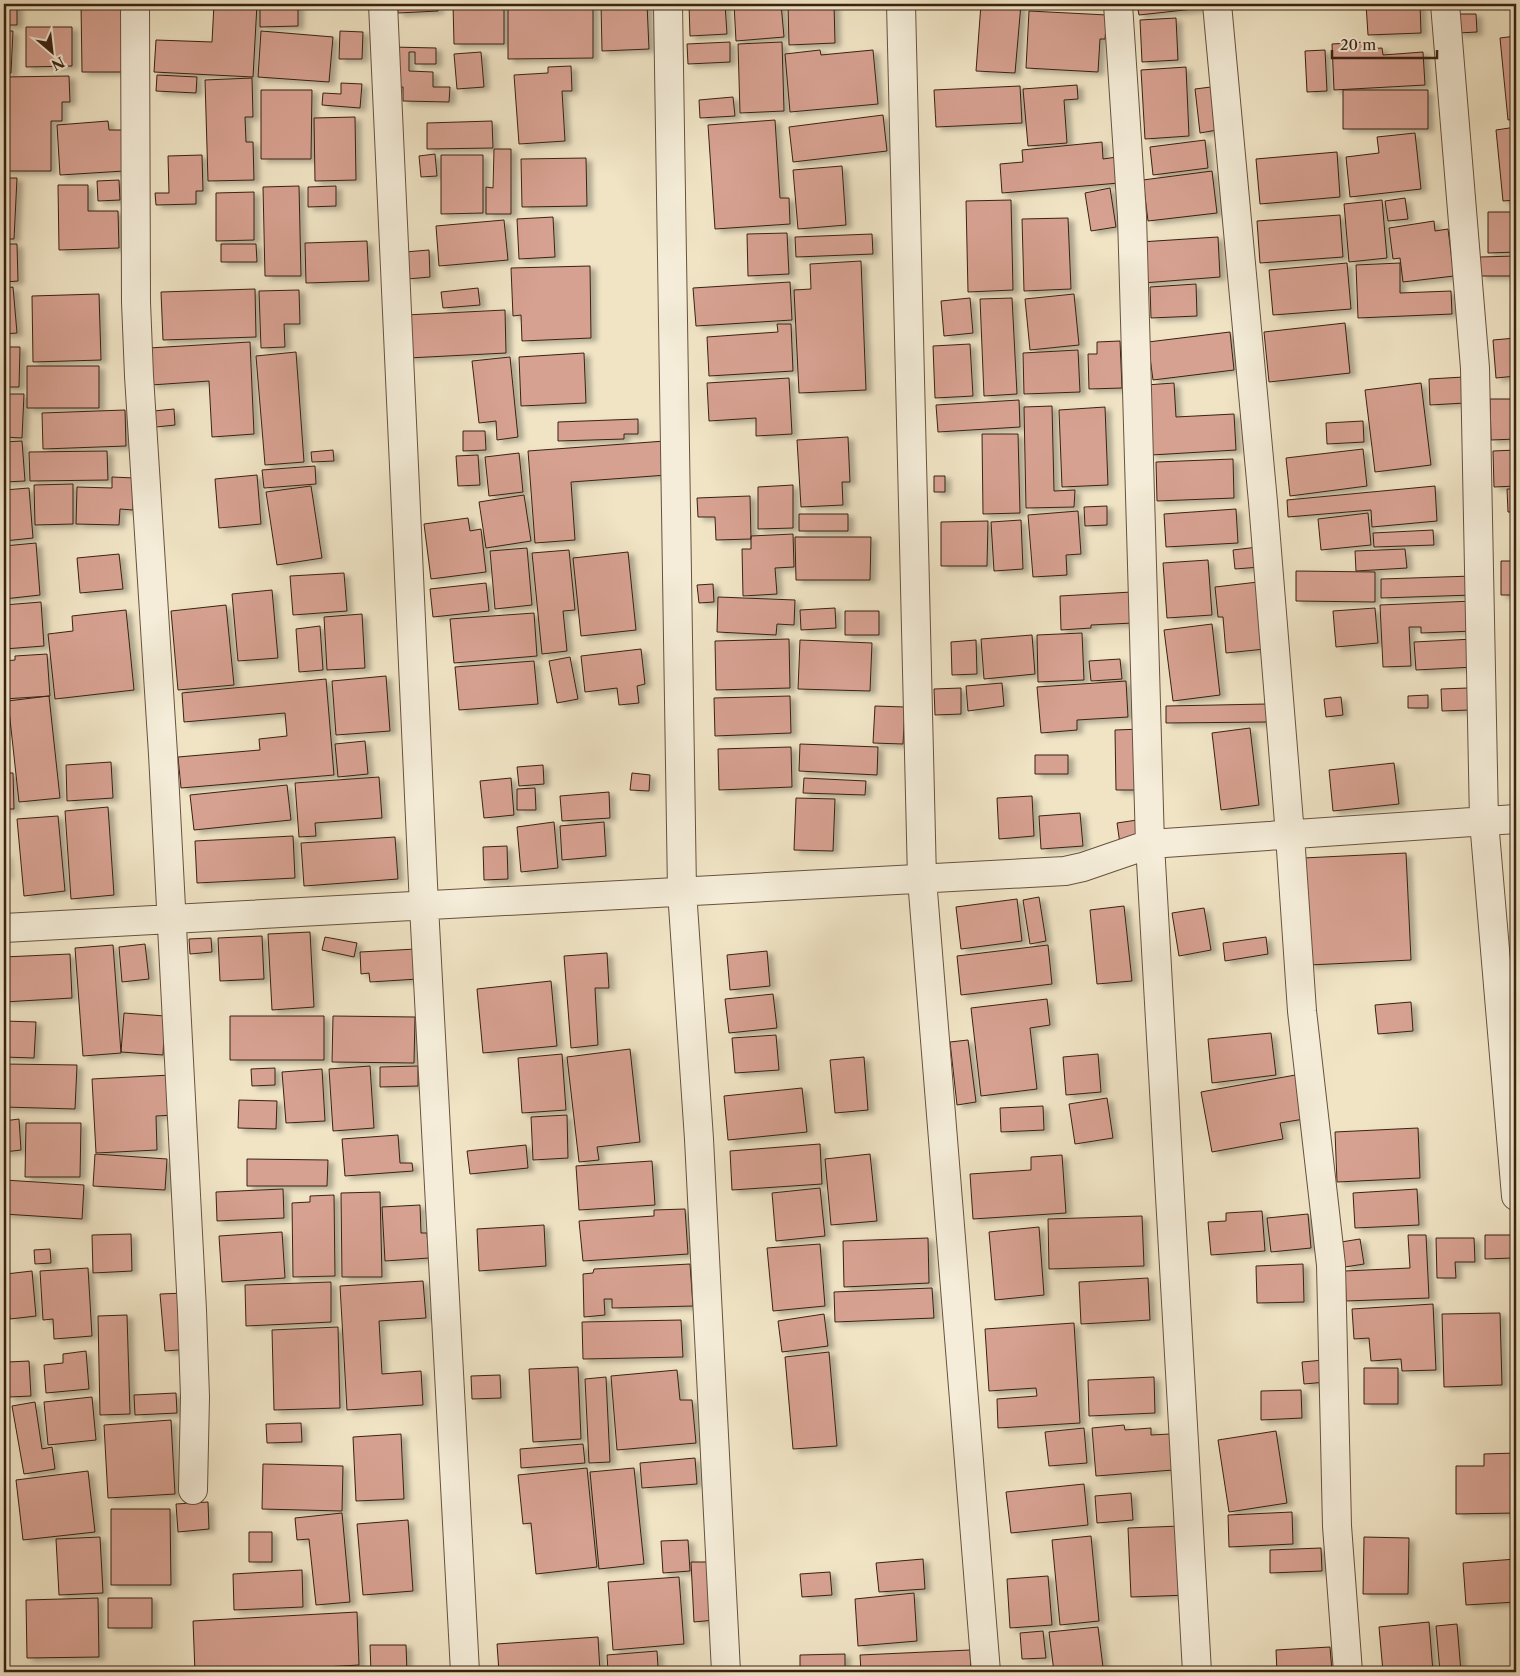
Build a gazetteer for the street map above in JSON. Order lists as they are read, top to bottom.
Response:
{
  "scale_bar": "20 m",
  "north": "bottom right"
}
